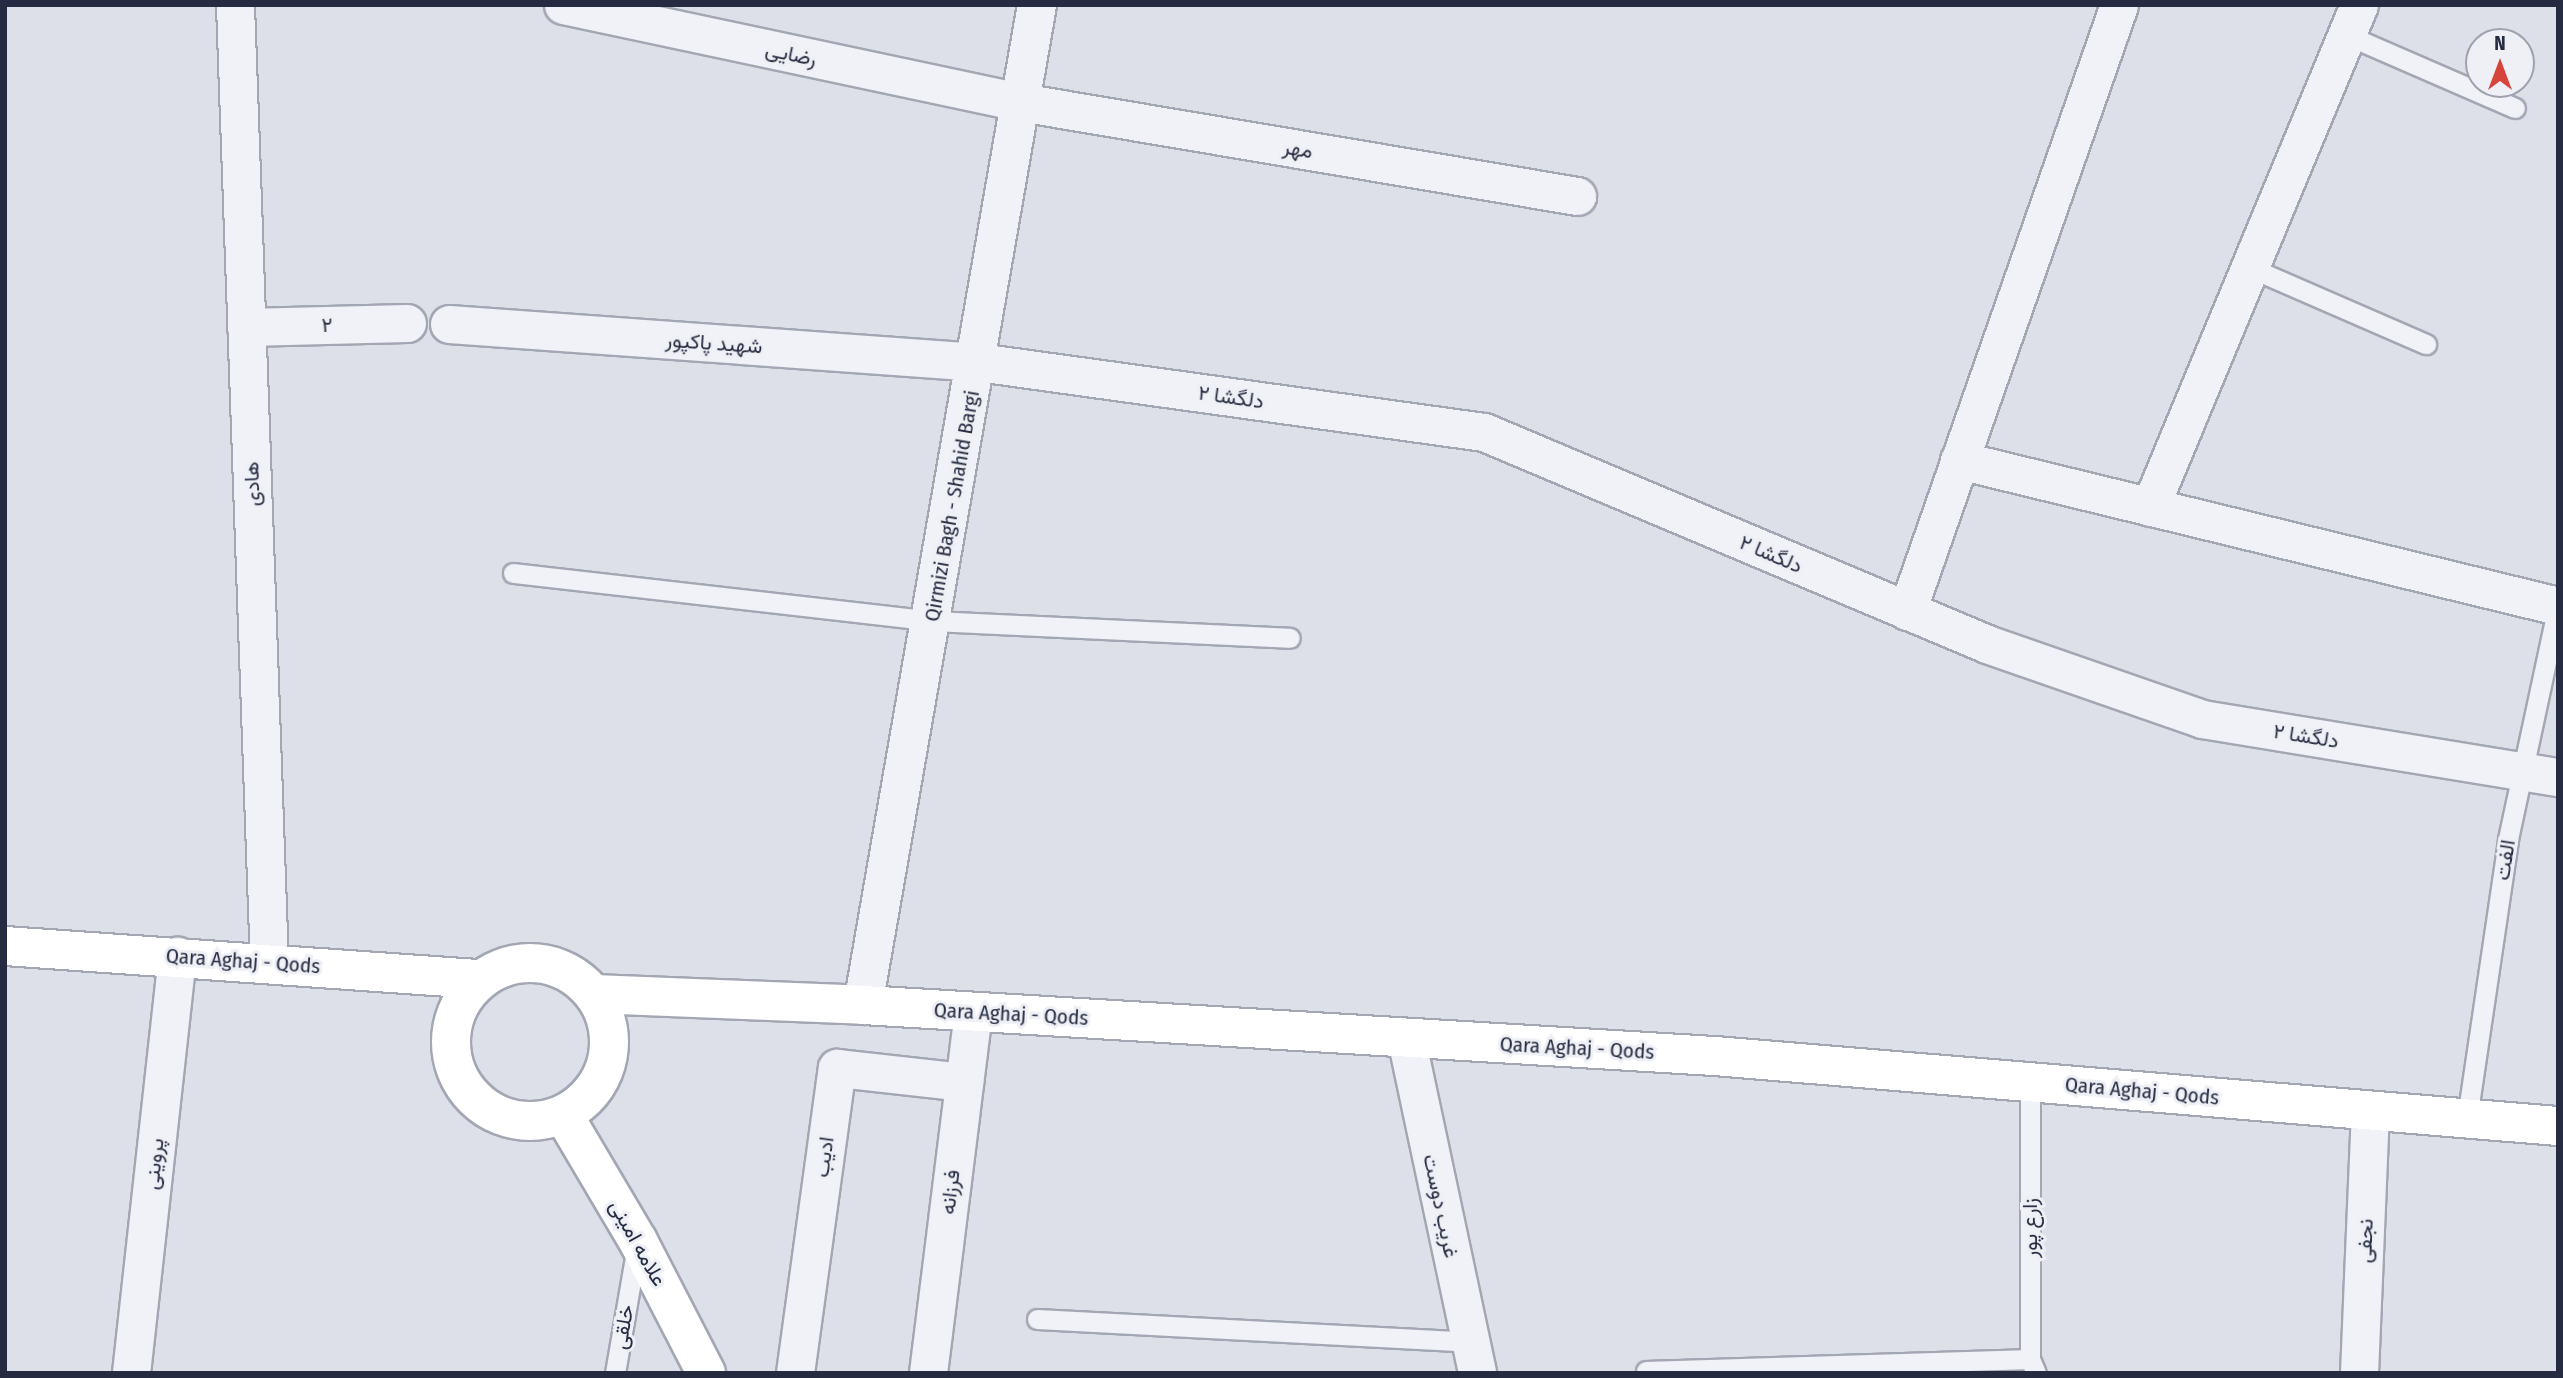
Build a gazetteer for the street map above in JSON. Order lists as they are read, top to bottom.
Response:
{
  "streets": {
    "main road": ["Qara Aghaj - Qods", "علامه امینی"],
    "street": [
      "رضایی",
      "مهر",
      "۲",
      "شهید پاکپور",
      "دلگشا ۲",
      "هادی",
      "Qirmizi Bagh - Shahid Bargi",
      "ادیب",
      "پروینی",
      "فرزانه",
      "غریب دوست",
      "نجفی"
    ],
    "lane": ["الفت", "زارع پور", "خلقی"]
  },
  "crossings": [
    ["رضایی", "مهر"],
    ["رضایی", "Qirmizi Bagh - Shahid Bargi"],
    ["مهر", "Qirmizi Bagh - Shahid Bargi"],
    ["۲", "هادی"],
    ["شهید پاکپور", "دلگشا ۲"],
    ["شهید پاکپور", "Qirmizi Bagh - Shahid Bargi"],
    ["دلگشا ۲", "Qirmizi Bagh - Shahid Bargi"],
    ["دلگشا ۲", "الفت"],
    ["هادی", "Qara Aghaj - Qods"],
    ["Qirmizi Bagh - Shahid Bargi", "Qara Aghaj - Qods"],
    ["الفت", "Qara Aghaj - Qods"],
    ["Qara Aghaj - Qods", "پروینی"],
    ["Qara Aghaj - Qods", "فرزانه"],
    ["Qara Aghaj - Qods", "غریب دوست"],
    ["Qara Aghaj - Qods", "زارع پور"],
    ["Qara Aghaj - Qods", "نجفی"],
    ["Qara Aghaj - Qods", "علامه امینی"],
    ["ادیب", "فرزانه"],
    ["علامه امینی", "خلقی"]
  ],
  "north": "top"
}
